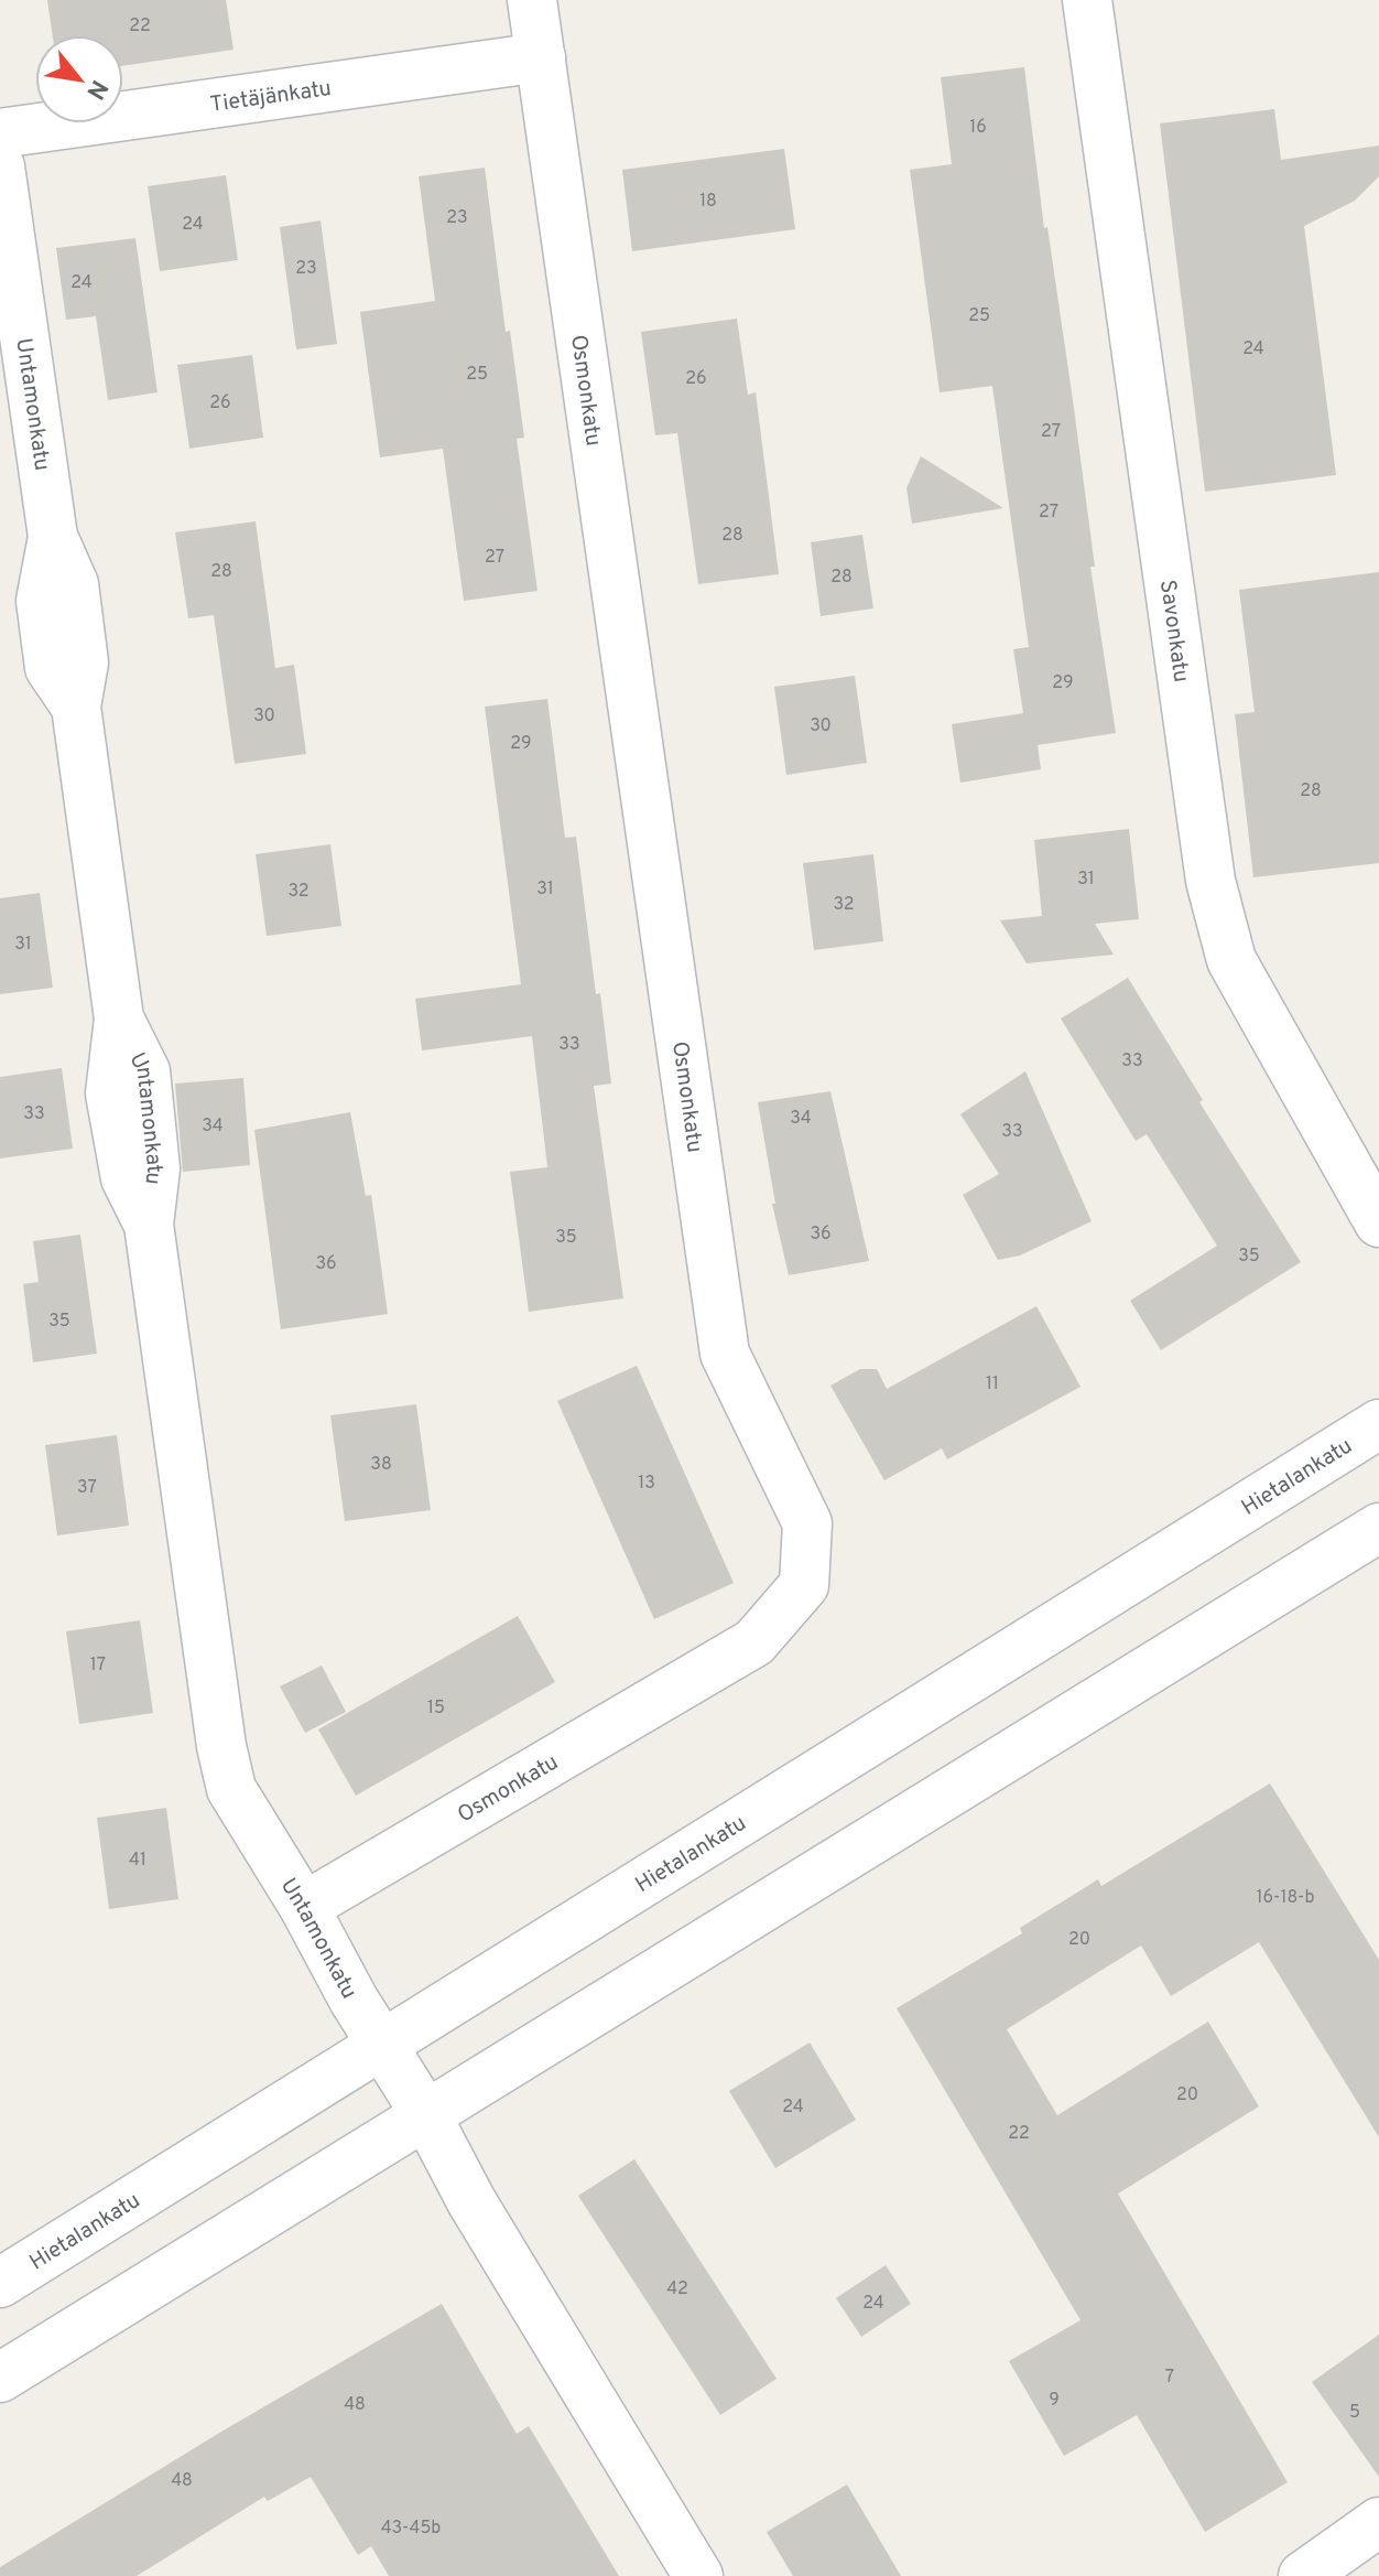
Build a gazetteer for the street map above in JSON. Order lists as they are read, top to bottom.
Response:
{
  "streets": {
    "street": [
      "Tietäjänkatu",
      "Osmonkatu",
      "Untamonkatu",
      "Savonkatu",
      "Hietalankatu"
    ]
  },
  "crossings": [
    ["Tietäjänkatu", "Osmonkatu"],
    ["Osmonkatu", "Untamonkatu"],
    ["Untamonkatu", "Hietalankatu"]
  ],
  "house_numbers": [
    "22",
    "16",
    "18",
    "23",
    "24",
    "23",
    "24",
    "25",
    "24",
    "25",
    "26",
    "26",
    "27",
    "27",
    "28",
    "27",
    "28",
    "28",
    "29",
    "30",
    "30",
    "29",
    "28",
    "31",
    "31",
    "32",
    "32",
    "31",
    "33",
    "33",
    "33",
    "34",
    "34",
    "33",
    "36",
    "35",
    "35",
    "36",
    "35",
    "11",
    "38",
    "13",
    "37",
    "17",
    "15",
    "41",
    "16-18-b",
    "20",
    "20",
    "24",
    "22",
    "42",
    "24",
    "7",
    "9",
    "48",
    "5",
    "48",
    "43-45b"
  ],
  "north": "bottom right"
}
